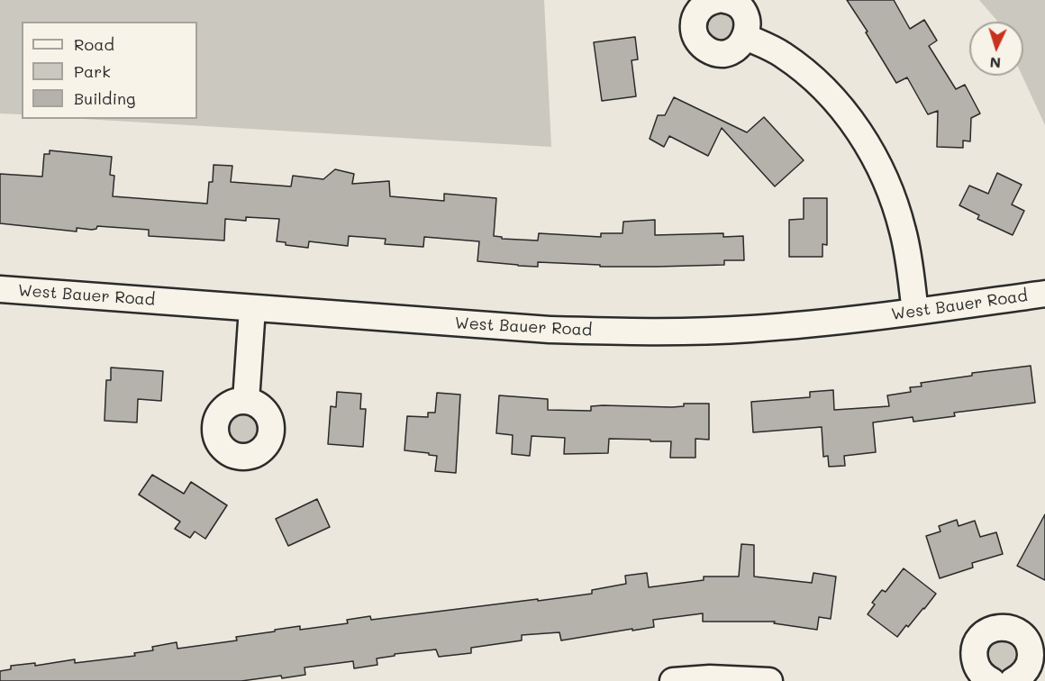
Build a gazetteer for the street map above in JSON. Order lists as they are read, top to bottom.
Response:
{
  "streets": {
    "street": ["West Bauer Road"]
  },
  "legend": ["Road", "Park", "Building"],
  "north": "bottom"
}
